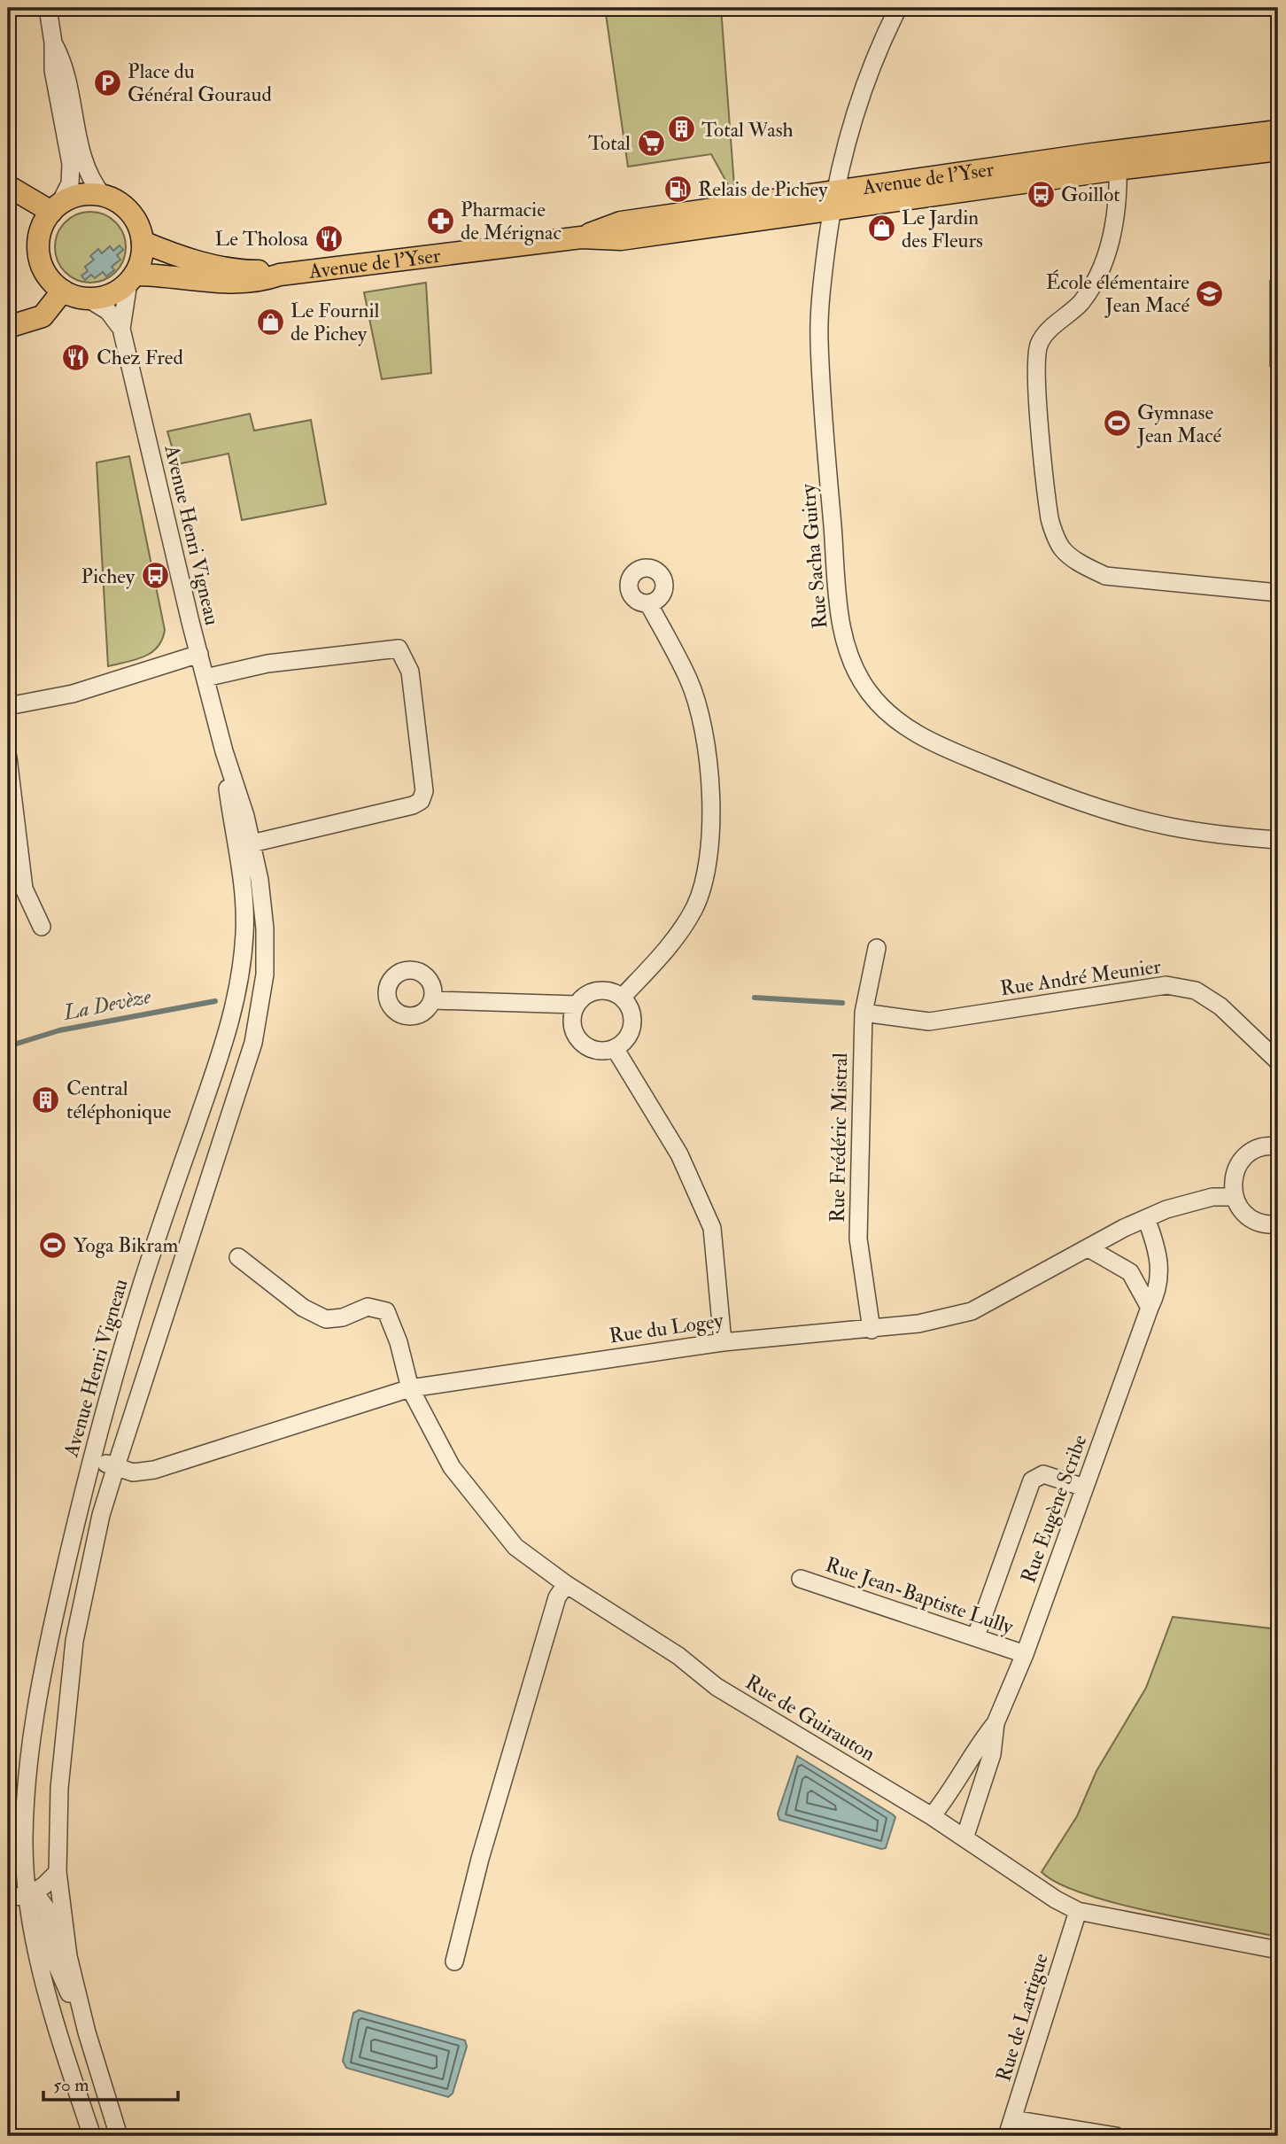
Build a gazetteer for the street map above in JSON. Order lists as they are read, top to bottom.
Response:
{
  "streets": {
    "main road": ["Avenue de l'Yser"],
    "street": [
      "Avenue Henri Vigneau",
      "Rue Sacha Guitry",
      "Rue André Meunier",
      "Rue Frédéric Mistral",
      "Rue du Logey",
      "Rue Eugène Scribe",
      "Rue Jean-Baptiste Lully",
      "Rue de Guirauton",
      "Rue de Lartigue"
    ]
  },
  "crossings": [
    ["Avenue de l'Yser", "Avenue Henri Vigneau"],
    ["Avenue de l'Yser", "Rue Sacha Guitry"],
    ["Avenue Henri Vigneau", "Rue du Logey"],
    ["Rue André Meunier", "Rue Frédéric Mistral"],
    ["Rue Frédéric Mistral", "Rue du Logey"],
    ["Rue du Logey", "Rue Eugène Scribe"],
    ["Rue du Logey", "Rue de Guirauton"],
    ["Rue Eugène Scribe", "Rue Jean-Baptiste Lully"],
    ["Rue Eugène Scribe", "Rue de Guirauton"],
    ["Rue de Guirauton", "Rue de Lartigue"]
  ],
  "water": ["La Devèze"],
  "places": {
    "parking": ["Place du Général Gouraud"],
    "building": ["Total Wash", "Central téléphonique"],
    "supermarket": ["Total"],
    "fuel station": ["Relais de Pichey"],
    "bus stop": ["Goillot", "Pichey"],
    "pharmacy": ["Pharmacie de Mérignac"],
    "shop": ["Le Jardin des Fleurs", "Le Fournil de Pichey"],
    "restaurant": ["Le Tholosa", "Chez Fred"],
    "school or university": ["École élémentaire Jean Macé"],
    "sports": ["Gymnase Jean Macé", "Yoga Bikram"]
  },
  "scale_bar": "50 m"
}
